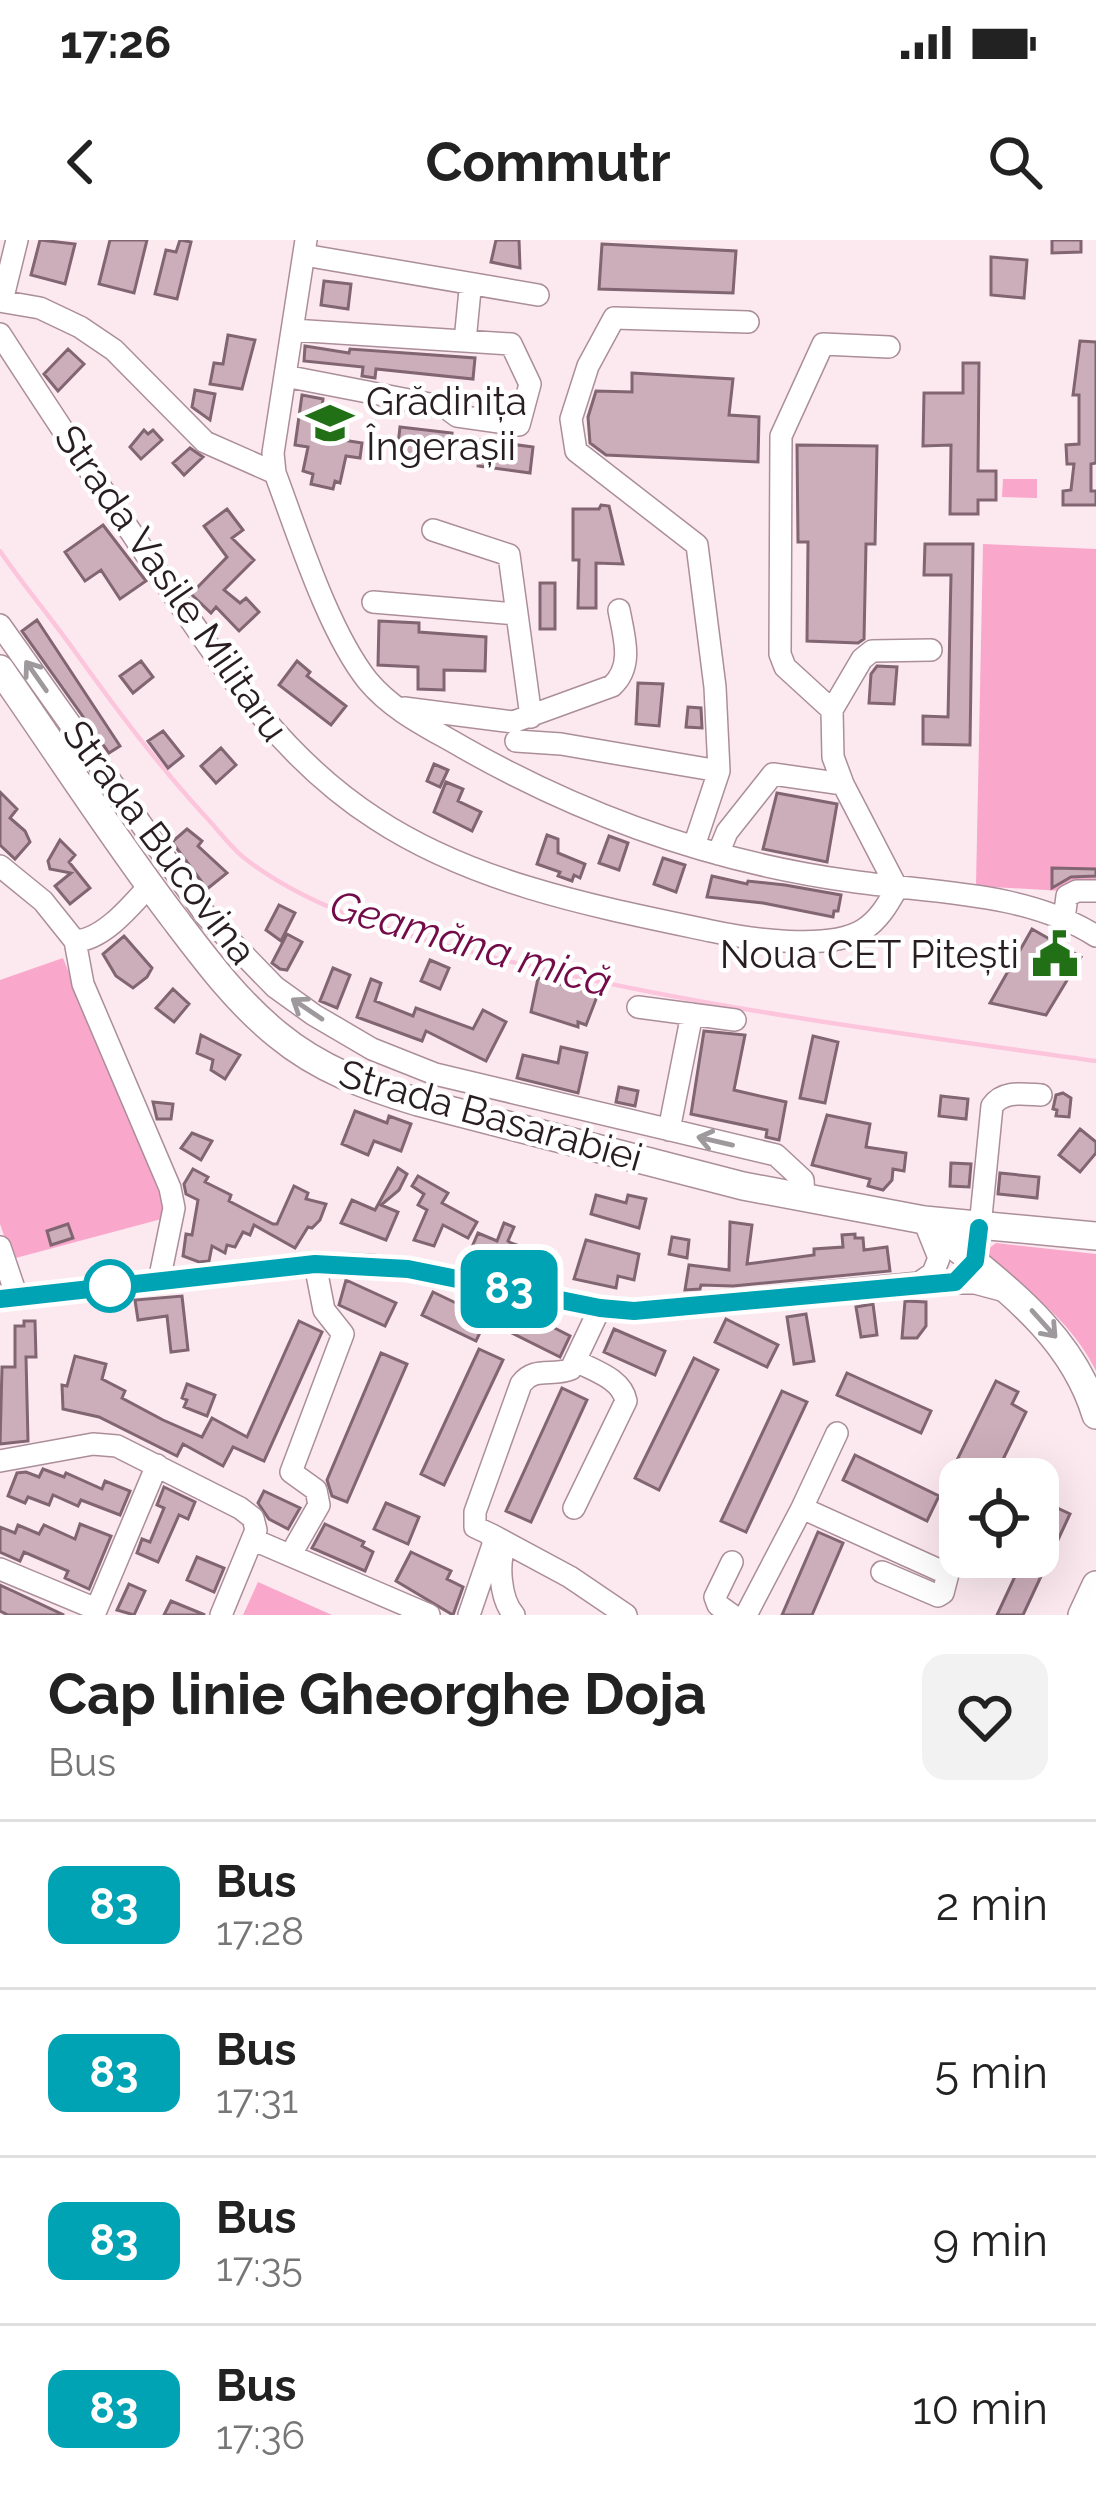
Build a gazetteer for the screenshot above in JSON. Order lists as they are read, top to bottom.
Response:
{
  "streets": {
    "main road": ["Strada Basarabiei"],
    "street": ["Strada Vasile Militaru", "Strada Bucovina"]
  },
  "crossings": [
    ["Strada Bucovina", "Strada Basarabiei"]
  ],
  "one_way": ["Strada Bucovina"],
  "water": ["Geamăna mică"],
  "places": {
    "school or university": ["Grădinița Îngerașii"],
    "public building": ["Noua CET Pitești"]
  },
  "lines": ["bus line 83"],
  "page": {
    "status": "17:26",
    "header": "Commutr",
    "on_map": "83",
    "heading": ["Cap linie Gheorghe Doja", "Bus"],
    "list": [
      {
        "mark": "83",
        "name": "Bus",
        "note": "17:28",
        "value": "2 min"
      },
      {
        "mark": "83",
        "name": "Bus",
        "note": "17:31",
        "value": "5 min"
      },
      {
        "mark": "83",
        "name": "Bus",
        "note": "17:35",
        "value": "9 min"
      },
      {
        "mark": "83",
        "name": "Bus",
        "note": "17:36",
        "value": "10 min"
      }
    ]
  }
}
